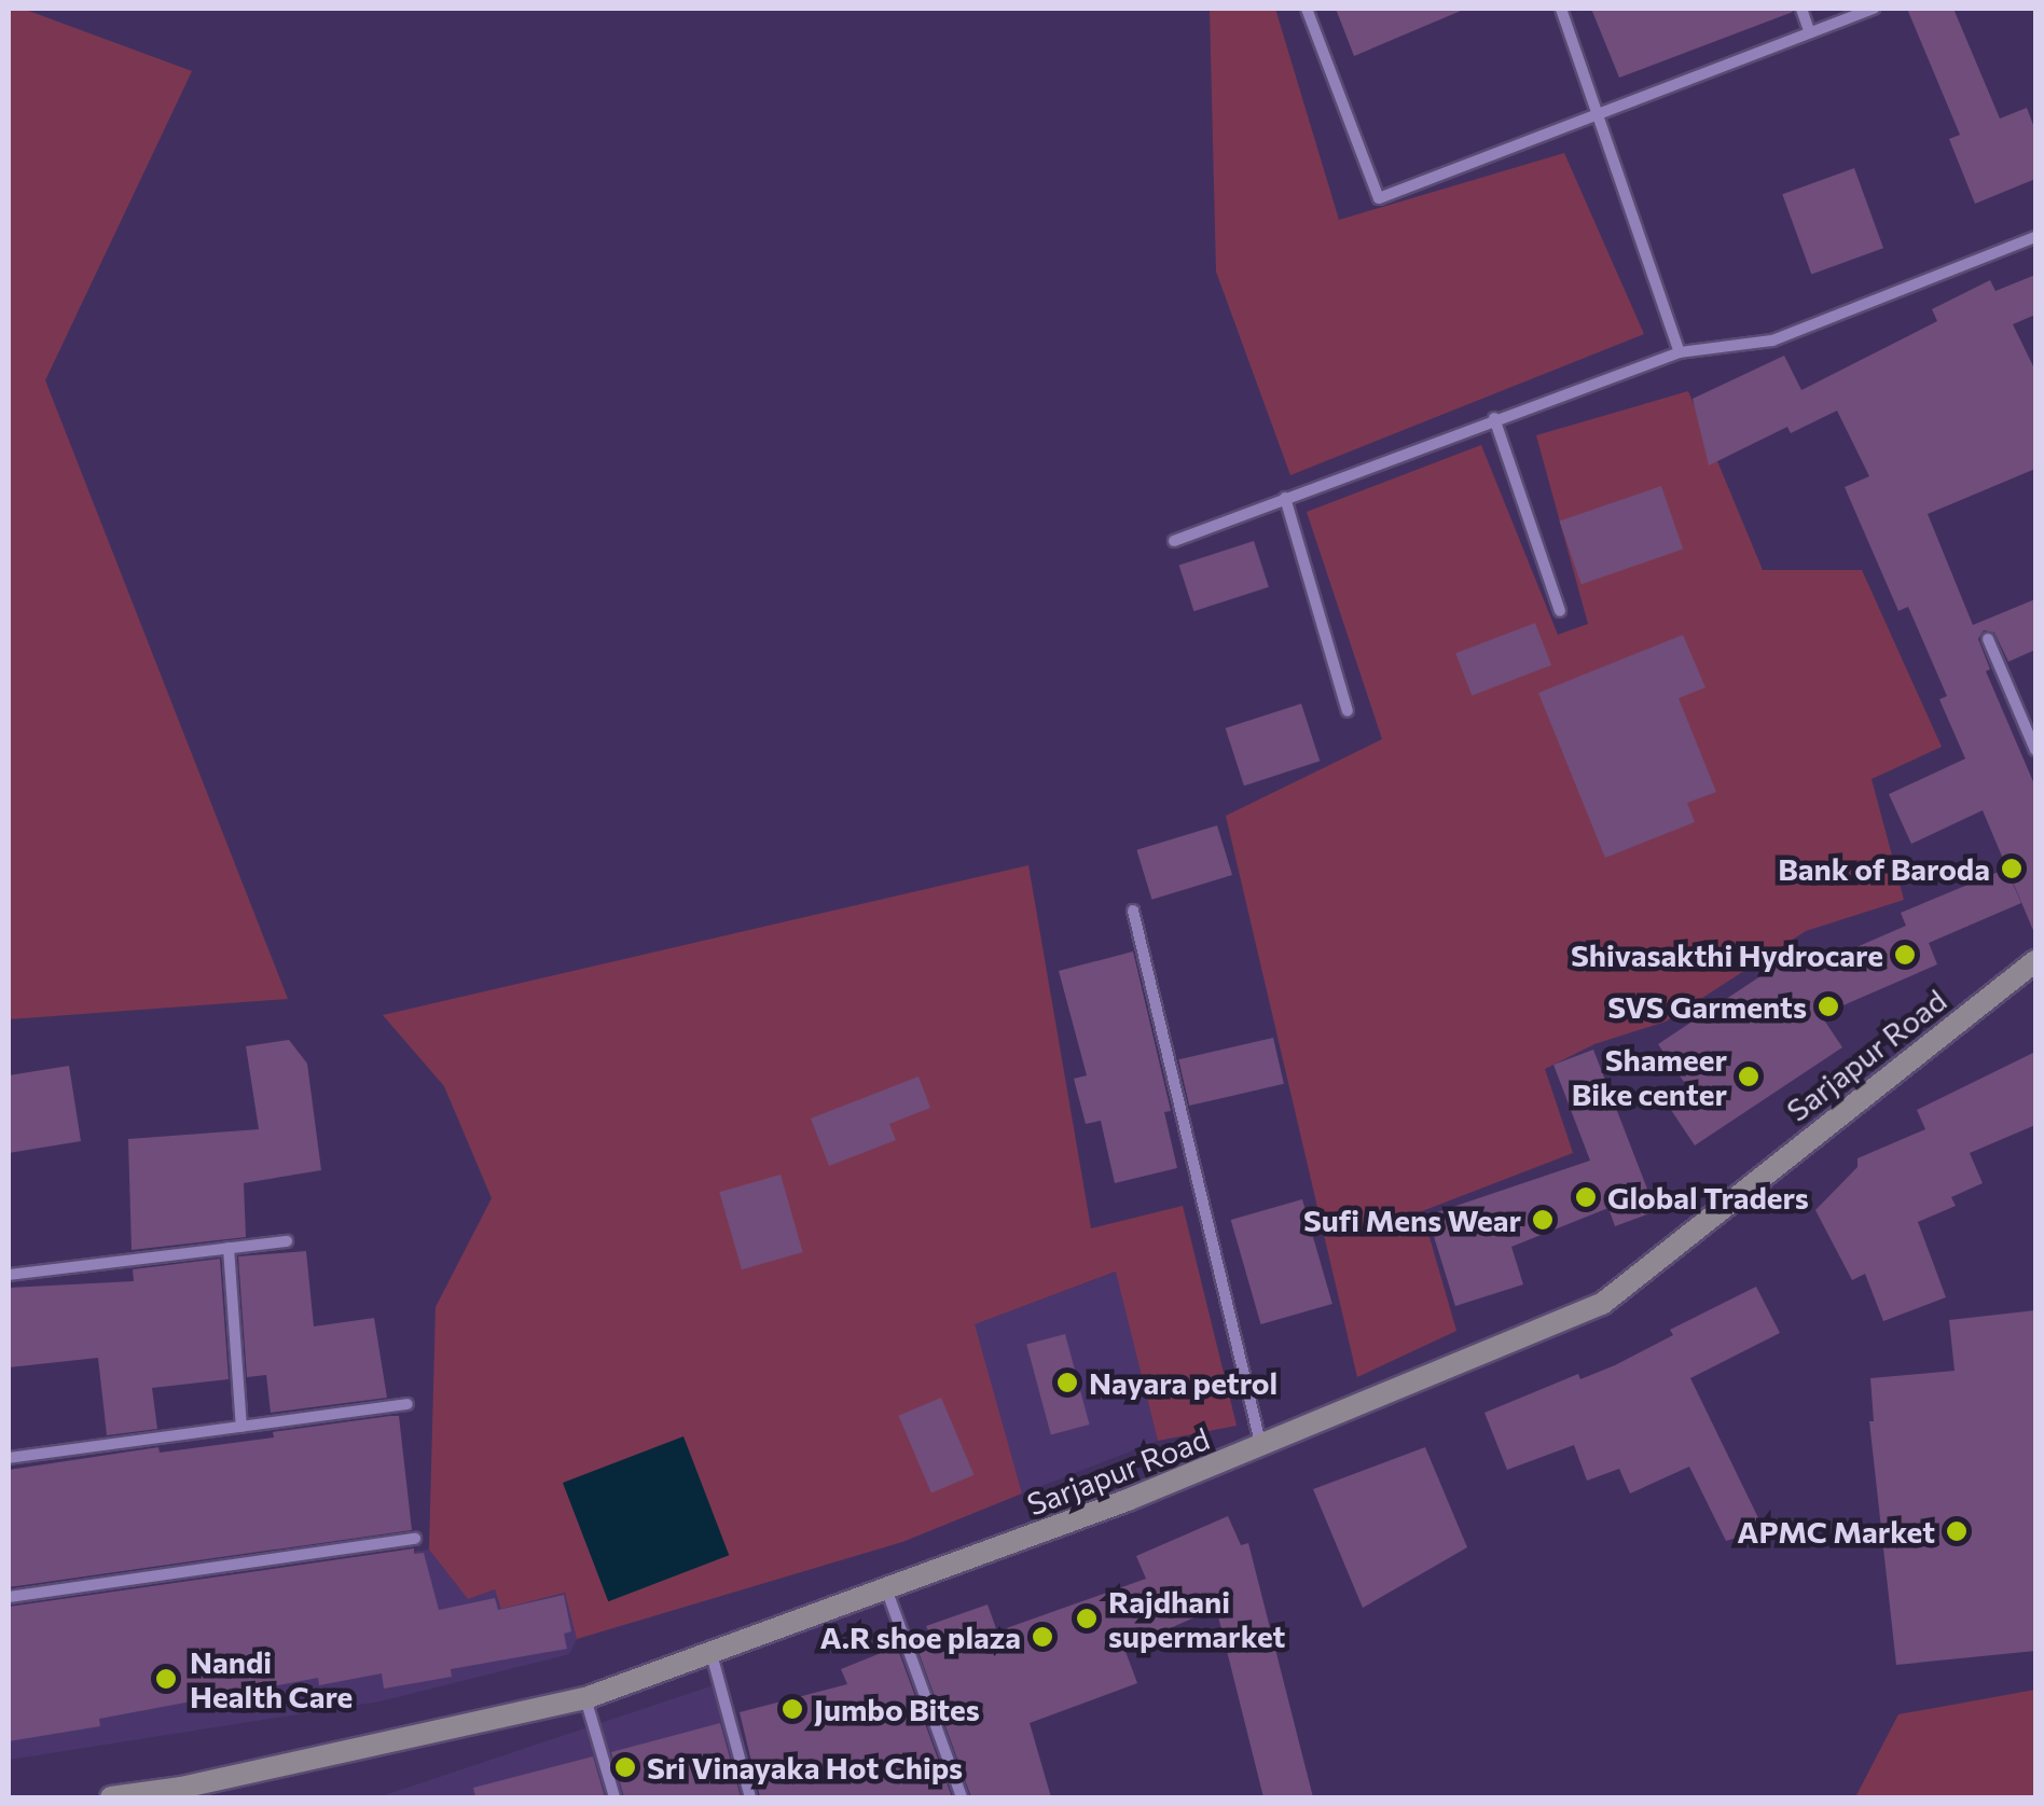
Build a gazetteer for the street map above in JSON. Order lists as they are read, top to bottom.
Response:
{
  "streets": {
    "main road": ["Sarjapur Road"]
  },
  "places": [
    "Bank of Baroda",
    "Shivasakthi Hydrocare",
    "SVS Garments",
    "Shameer Bike center",
    "Global Traders",
    "Sufi Mens Wear",
    "Nayara petrol",
    "APMC Market",
    "Rajdhani supermarket",
    "A.R shoe plaza",
    "Nandi Health Care",
    "Jumbo Bites",
    "Sri Vinayaka Hot Chips"
  ]
}
